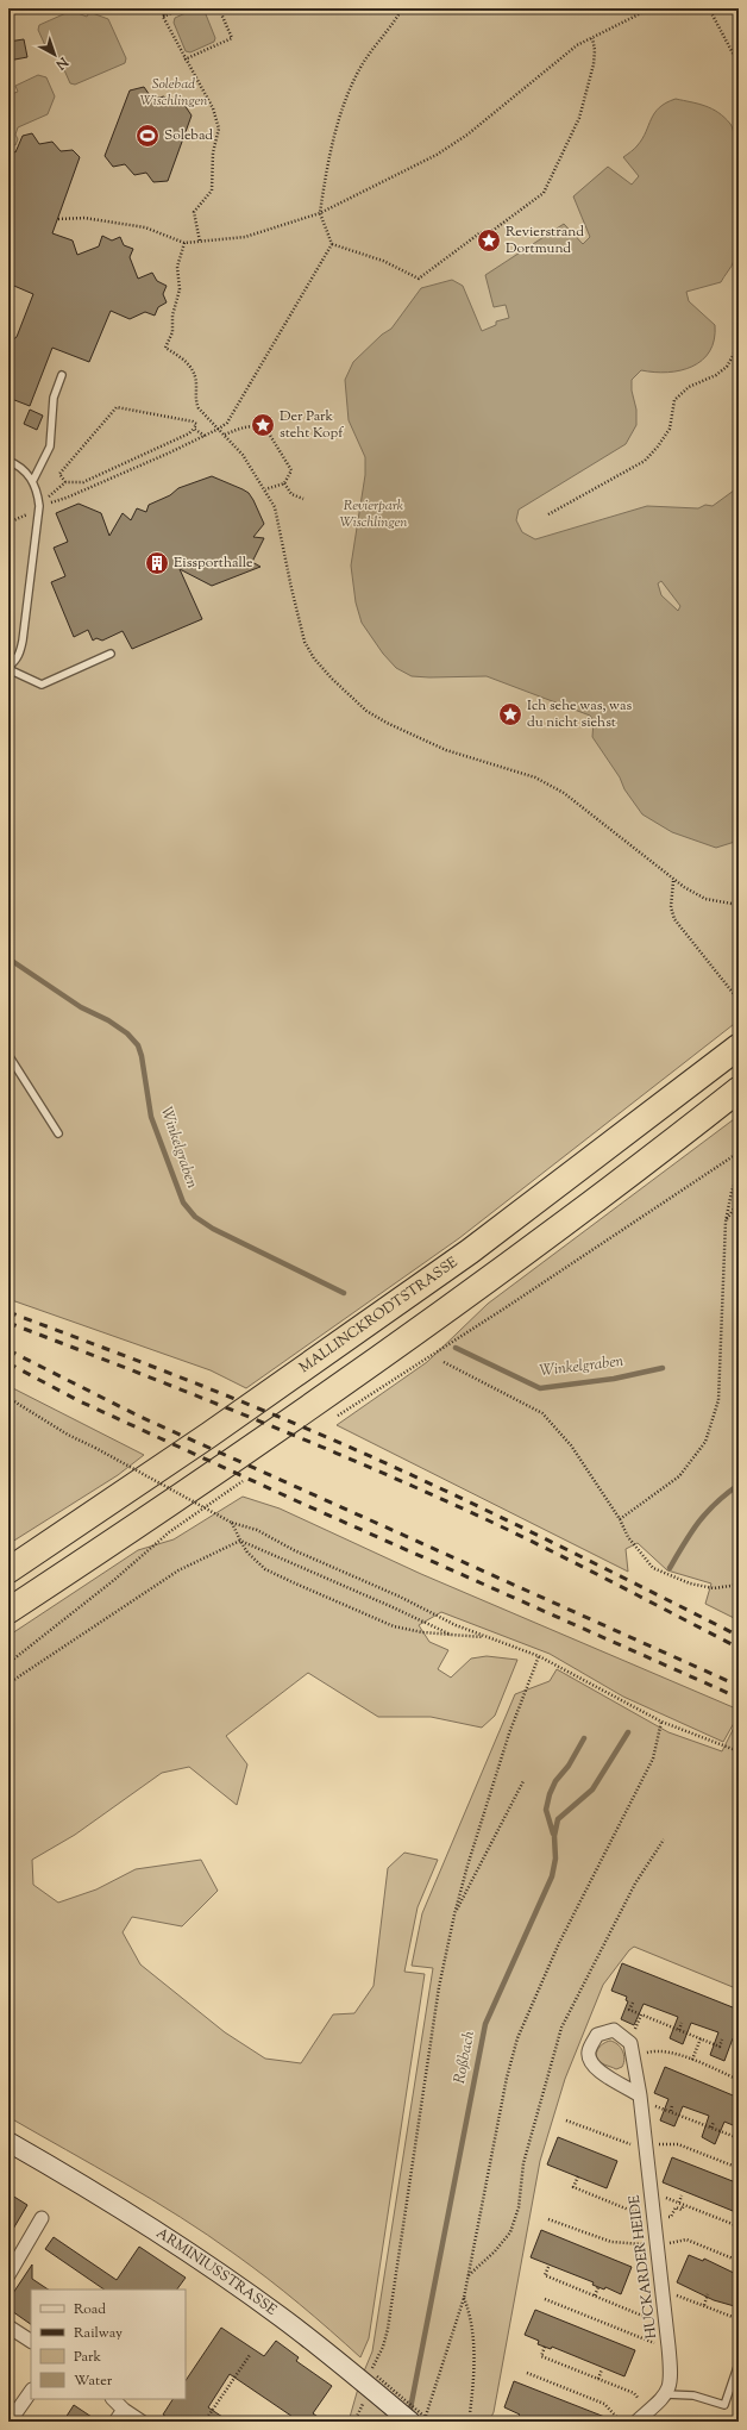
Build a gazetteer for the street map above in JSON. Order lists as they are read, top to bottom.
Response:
{
  "streets": {
    "highway": ["MALLINCKRODTSTRASSE"],
    "street": ["HUCKARDER HEIDE", "ARMINIUSSTRASSE"]
  },
  "water": ["Winkelgraben", "Roßbach"],
  "parks": ["Solebad Wischlingen", "Revierpark Wischlingen"],
  "places": {
    "sports": ["Solebad"],
    "place": ["Revierstrand Dortmund", "Der Park steht Kopf", "Ich sehe was, was du nicht siehst"],
    "building": ["Eissporthalle"]
  },
  "legend": [
    "Road",
    "Railway",
    "Park",
    "Water"
  ],
  "north": "bottom right"
}
